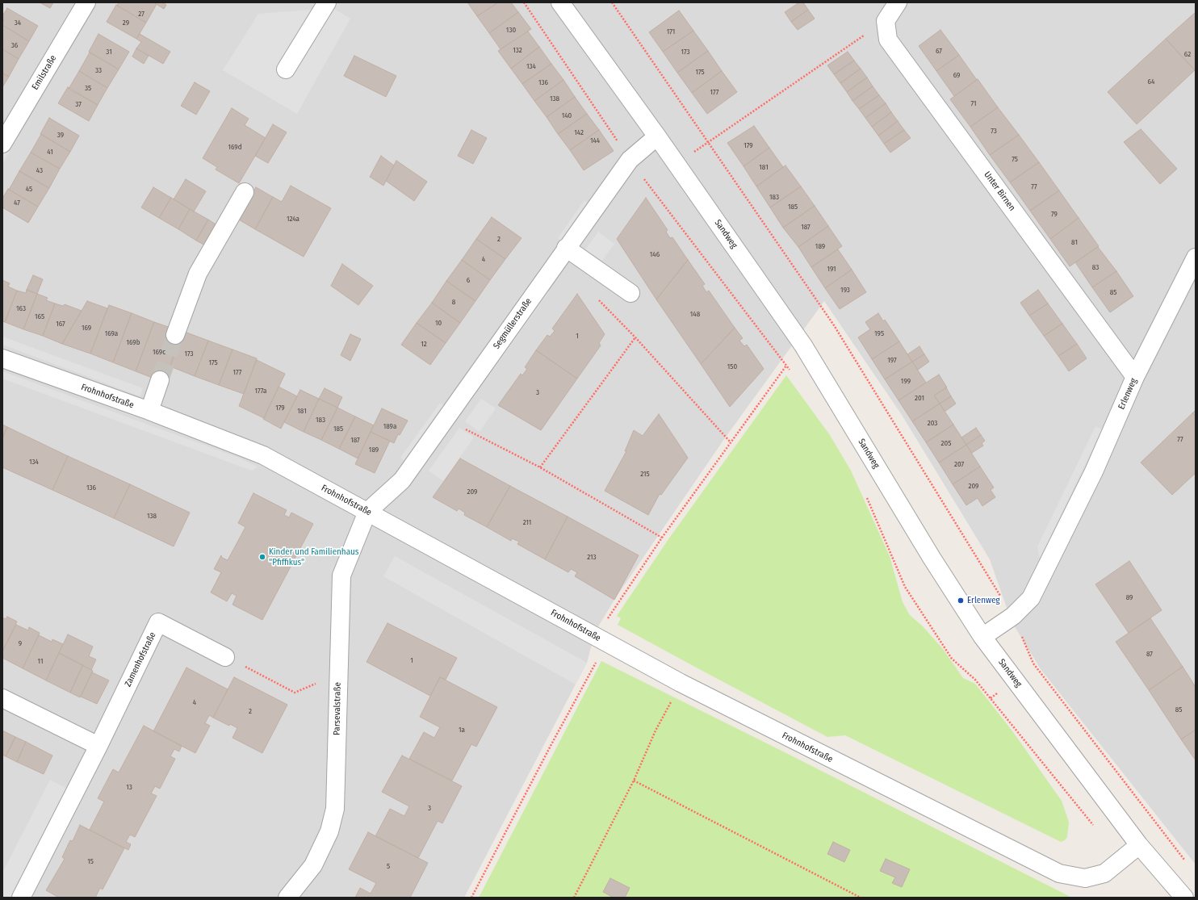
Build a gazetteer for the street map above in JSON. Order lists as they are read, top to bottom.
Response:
{
  "streets": {
    "street": [
      "Emilstraße",
      "Unter Birnen",
      "Sandweg",
      "Segmüllerstraße",
      "Erlenweg",
      "Frohnhofstraße",
      "Zamenhofstraße",
      "Parsevalstraße"
    ]
  },
  "crossings": [
    ["Unter Birnen", "Erlenweg"],
    ["Sandweg", "Segmüllerstraße"],
    ["Sandweg", "Erlenweg"],
    ["Sandweg", "Frohnhofstraße"],
    ["Segmüllerstraße", "Frohnhofstraße"],
    ["Segmüllerstraße", "Parsevalstraße"],
    ["Frohnhofstraße", "Parsevalstraße"]
  ],
  "places": ["Kinder und Familienhaus \"Pfiffikus\"", "Erlenweg"],
  "house_numbers": [
    "27",
    "34",
    "29",
    "130",
    "171",
    "36",
    "132",
    "67",
    "31",
    "173",
    "62",
    "134",
    "33",
    "175",
    "69",
    "64",
    "136",
    "35",
    "177",
    "138",
    "71",
    "37",
    "140",
    "73",
    "142",
    "39",
    "144",
    "179",
    "169d",
    "41",
    "75",
    "181",
    "43",
    "77",
    "45",
    "183",
    "47",
    "185",
    "79",
    "124a",
    "187",
    "2",
    "81",
    "189",
    "146",
    "4",
    "83",
    "191",
    "6",
    "193",
    "85",
    "8",
    "163",
    "148",
    "165",
    "10",
    "167",
    "169",
    "169a",
    "195",
    "1",
    "169b",
    "12",
    "169c",
    "173",
    "197",
    "175",
    "150",
    "177",
    "199",
    "177a",
    "3",
    "201",
    "179",
    "181",
    "183",
    "203",
    "189a",
    "185",
    "77",
    "187",
    "205",
    "189",
    "134",
    "207",
    "215",
    "209",
    "136",
    "209",
    "138",
    "211",
    "213",
    "89",
    "9",
    "87",
    "1",
    "11",
    "4",
    "85",
    "2",
    "1a",
    "13",
    "3",
    "15",
    "5"
  ]
}
